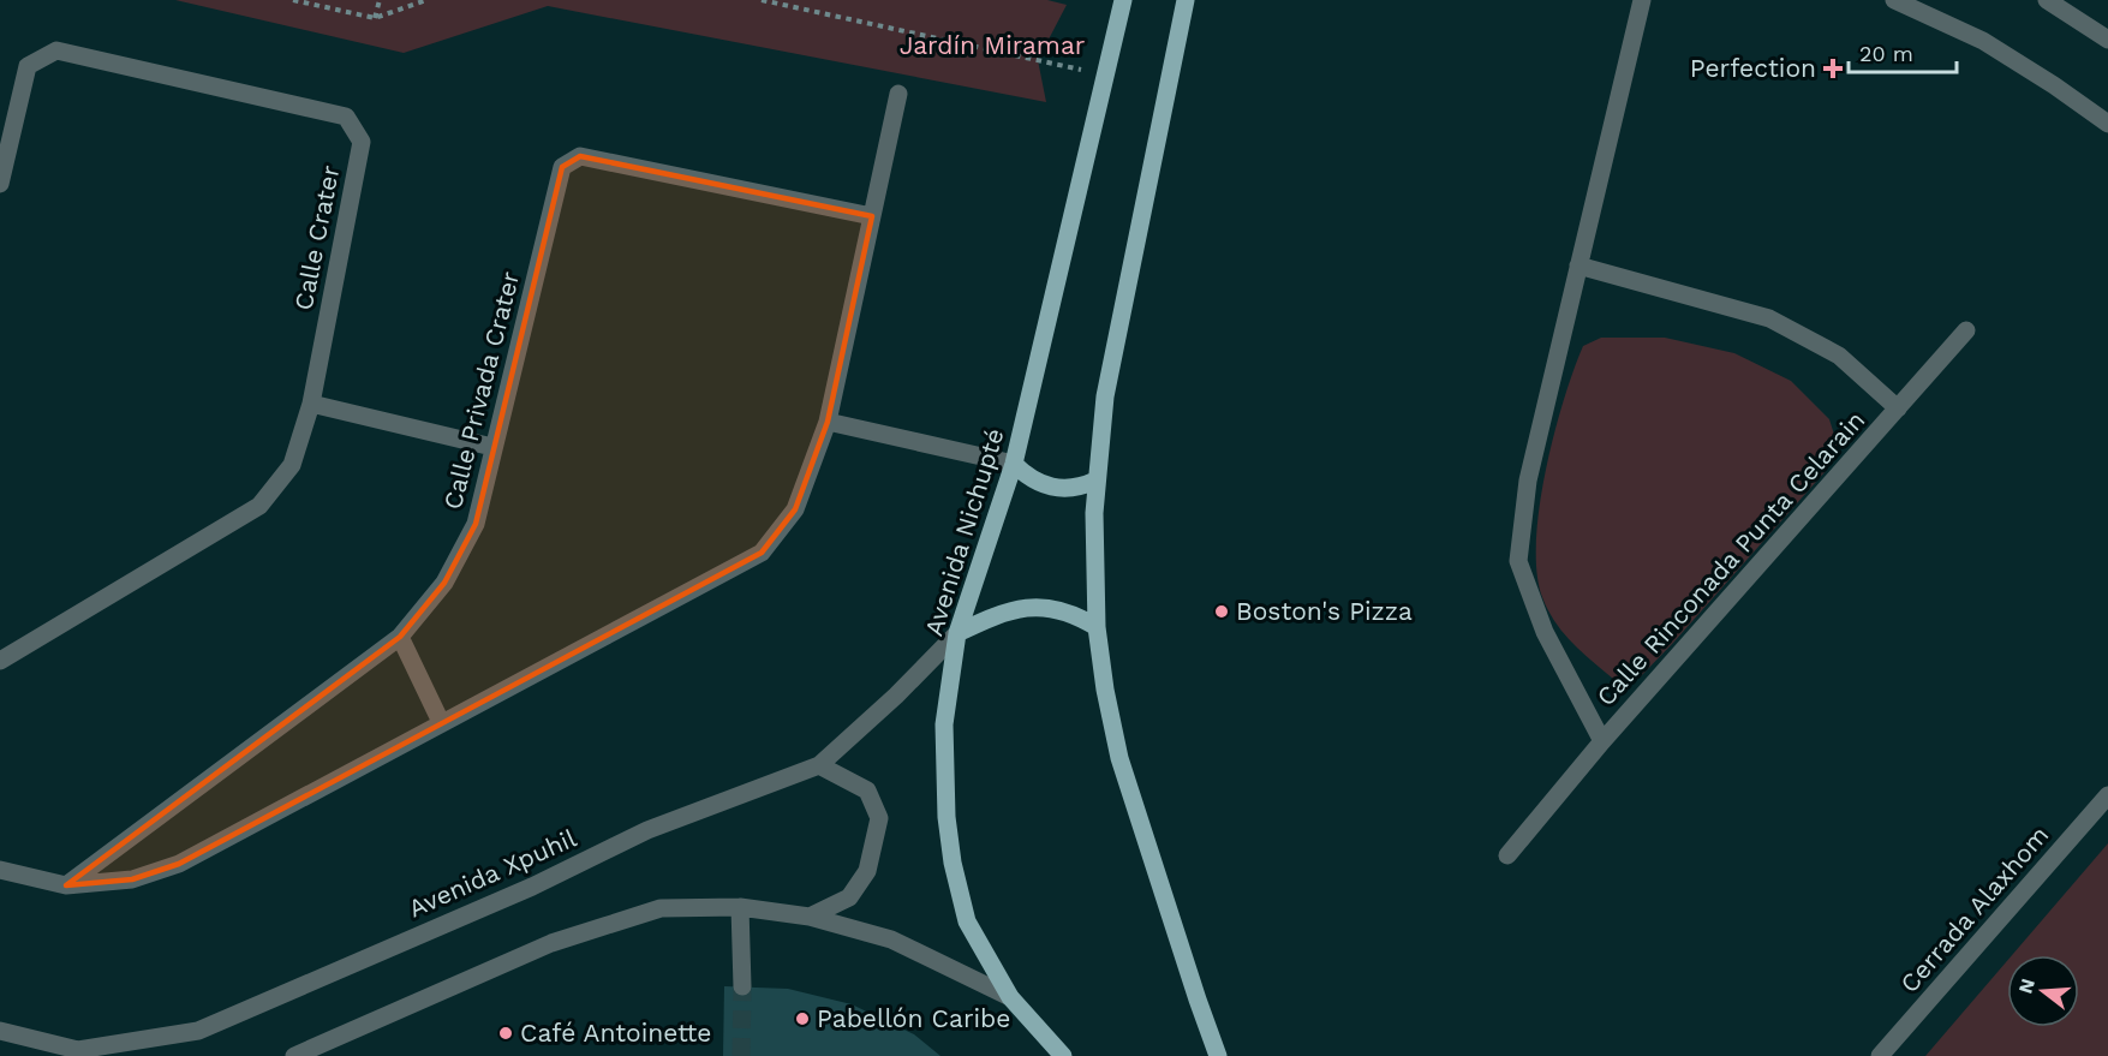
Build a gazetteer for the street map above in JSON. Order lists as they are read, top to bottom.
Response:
{
  "streets": {
    "main road": ["Avenida Nichupté"],
    "street": [
      "Calle Crater",
      "Calle Privada Crater",
      "Calle Rinconada Punta Celarain",
      "Avenida Xpuhil",
      "Cerrada Alaxhom"
    ]
  },
  "crossings": [
    ["Avenida Nichupté", "Avenida Xpuhil"]
  ],
  "parks": ["Jardín Miramar"],
  "places": {
    "health": ["Perfection"],
    "other": ["Boston's Pizza", "Pabellón Caribe", "Café Antoinette"]
  },
  "scale_bar": "20 m",
  "north": "left"
}
